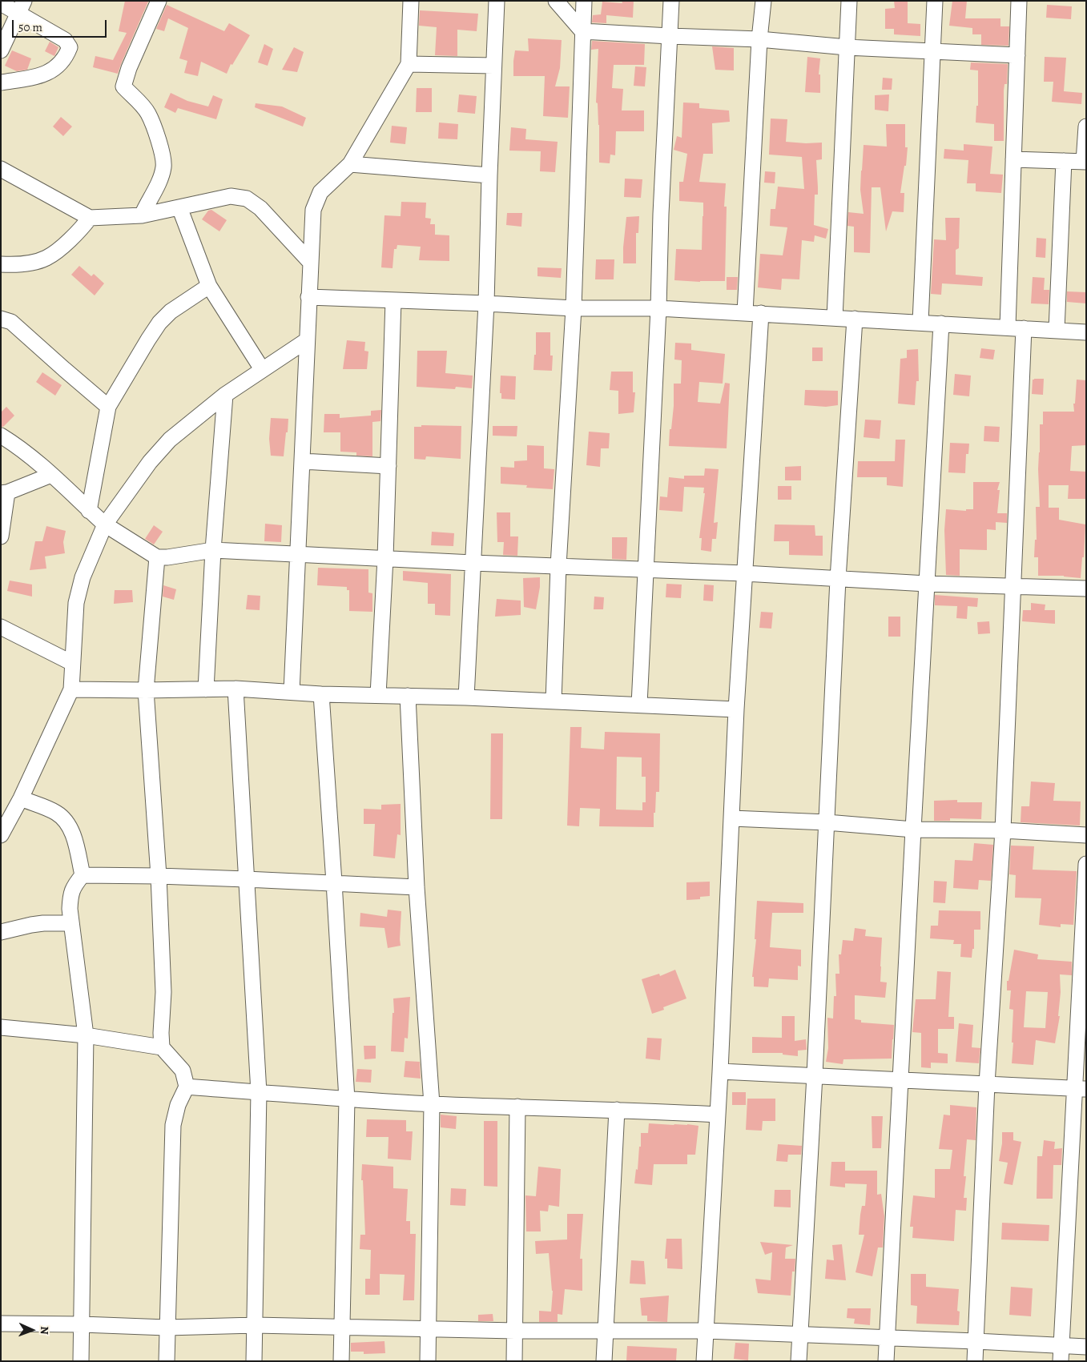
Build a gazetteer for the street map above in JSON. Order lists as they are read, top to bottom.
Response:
{
  "scale_bar": "50 m",
  "north": "right"
}
